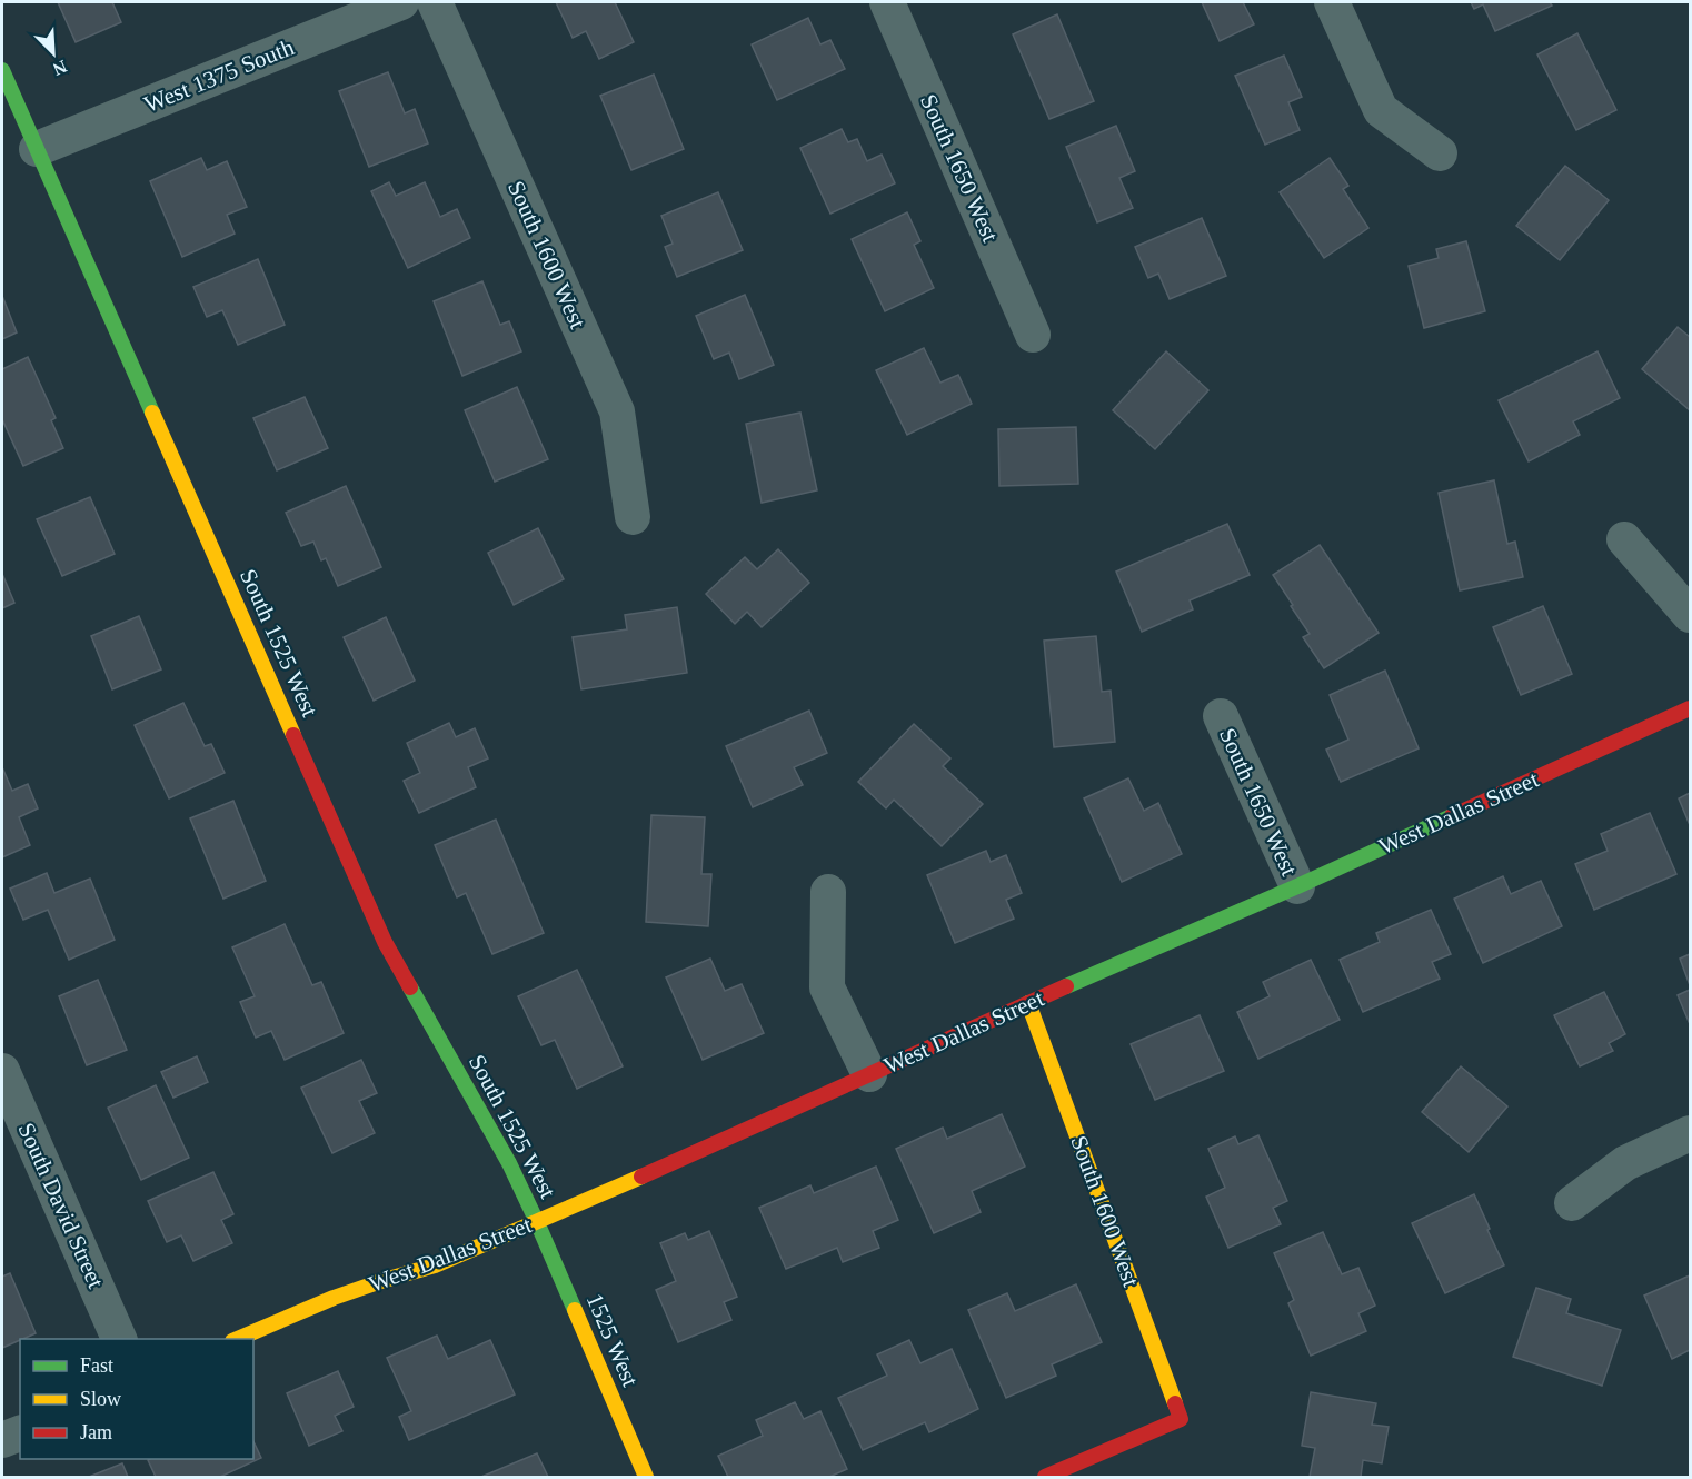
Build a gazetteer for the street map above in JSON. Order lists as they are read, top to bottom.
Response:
{
  "streets": {
    "street": [
      "West 1375 South",
      "South 1650 West",
      "South 1600 West",
      "South 1525 West",
      "West Dallas Street",
      "South David Street",
      "1525 West"
    ]
  },
  "crossings": [
    ["West 1375 South", "South 1525 West"],
    ["South 1650 West", "West Dallas Street"],
    ["South 1600 West", "West Dallas Street"],
    ["South 1525 West", "West Dallas Street"],
    ["South 1525 West", "1525 West"],
    ["West Dallas Street", "1525 West"]
  ],
  "legend": ["Fast", "Slow", "Jam"],
  "north": "bottom right"
}
